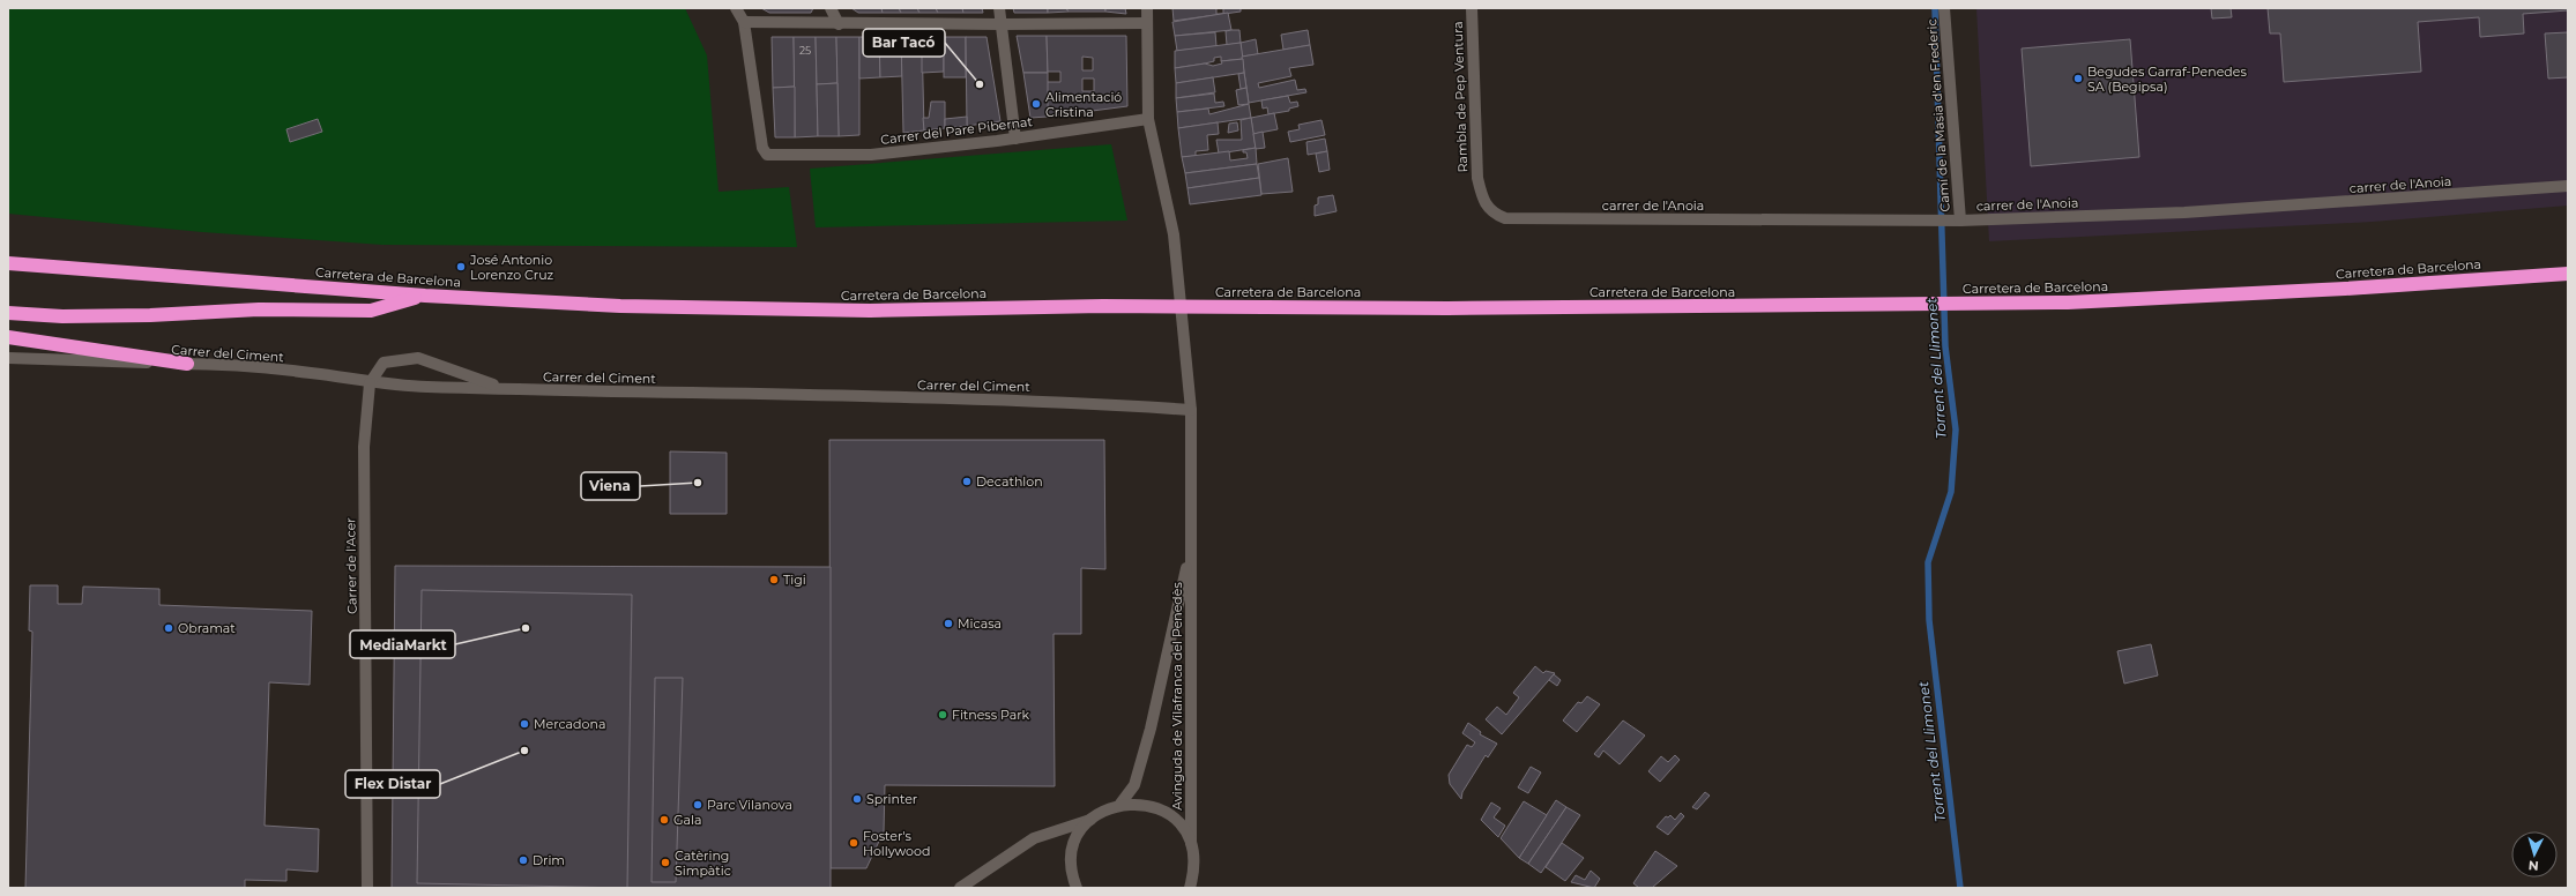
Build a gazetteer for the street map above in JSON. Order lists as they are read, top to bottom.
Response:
{
  "streets": {
    "highway": ["Carretera de Barcelona"],
    "street": [
      "Rambla de Pep Ventura",
      "Camí de la Masia d'en Frederic",
      "Carrer del Pare Pibernat",
      "carrer de l'Anoia",
      "Carrer del Ciment",
      "Carrer de l'Acer",
      "Avinguda de Vilafranca del Penedès"
    ]
  },
  "crossings": [
    ["Rambla de Pep Ventura", "carrer de l'Anoia"],
    ["Camí de la Masia d'en Frederic", "carrer de l'Anoia"],
    ["Carrer del Pare Pibernat", "Avinguda de Vilafranca del Penedès"],
    ["Carrer del Ciment", "Carrer de l'Acer"],
    ["Carrer del Ciment", "Avinguda de Vilafranca del Penedès"]
  ],
  "water": ["Torrent del Llimonet"],
  "places": [
    "Begudes Garraf-Penedes SA (Begipsa)",
    "Bar Tacó",
    "Alimentació Cristina",
    "José Antonio Lorenzo Cruz",
    "Decathlon",
    "Viena",
    "Tigi",
    "Micasa",
    "Obramat",
    "MediaMarkt",
    "Fitness Park",
    "Mercadona",
    "Flex Distar",
    "Sprinter",
    "Parc Vilanova",
    "Gala",
    "Foster's Hollywood",
    "Drim",
    "Catèring Simpàtic"
  ],
  "house_numbers": ["25"],
  "north": "bottom"
}
